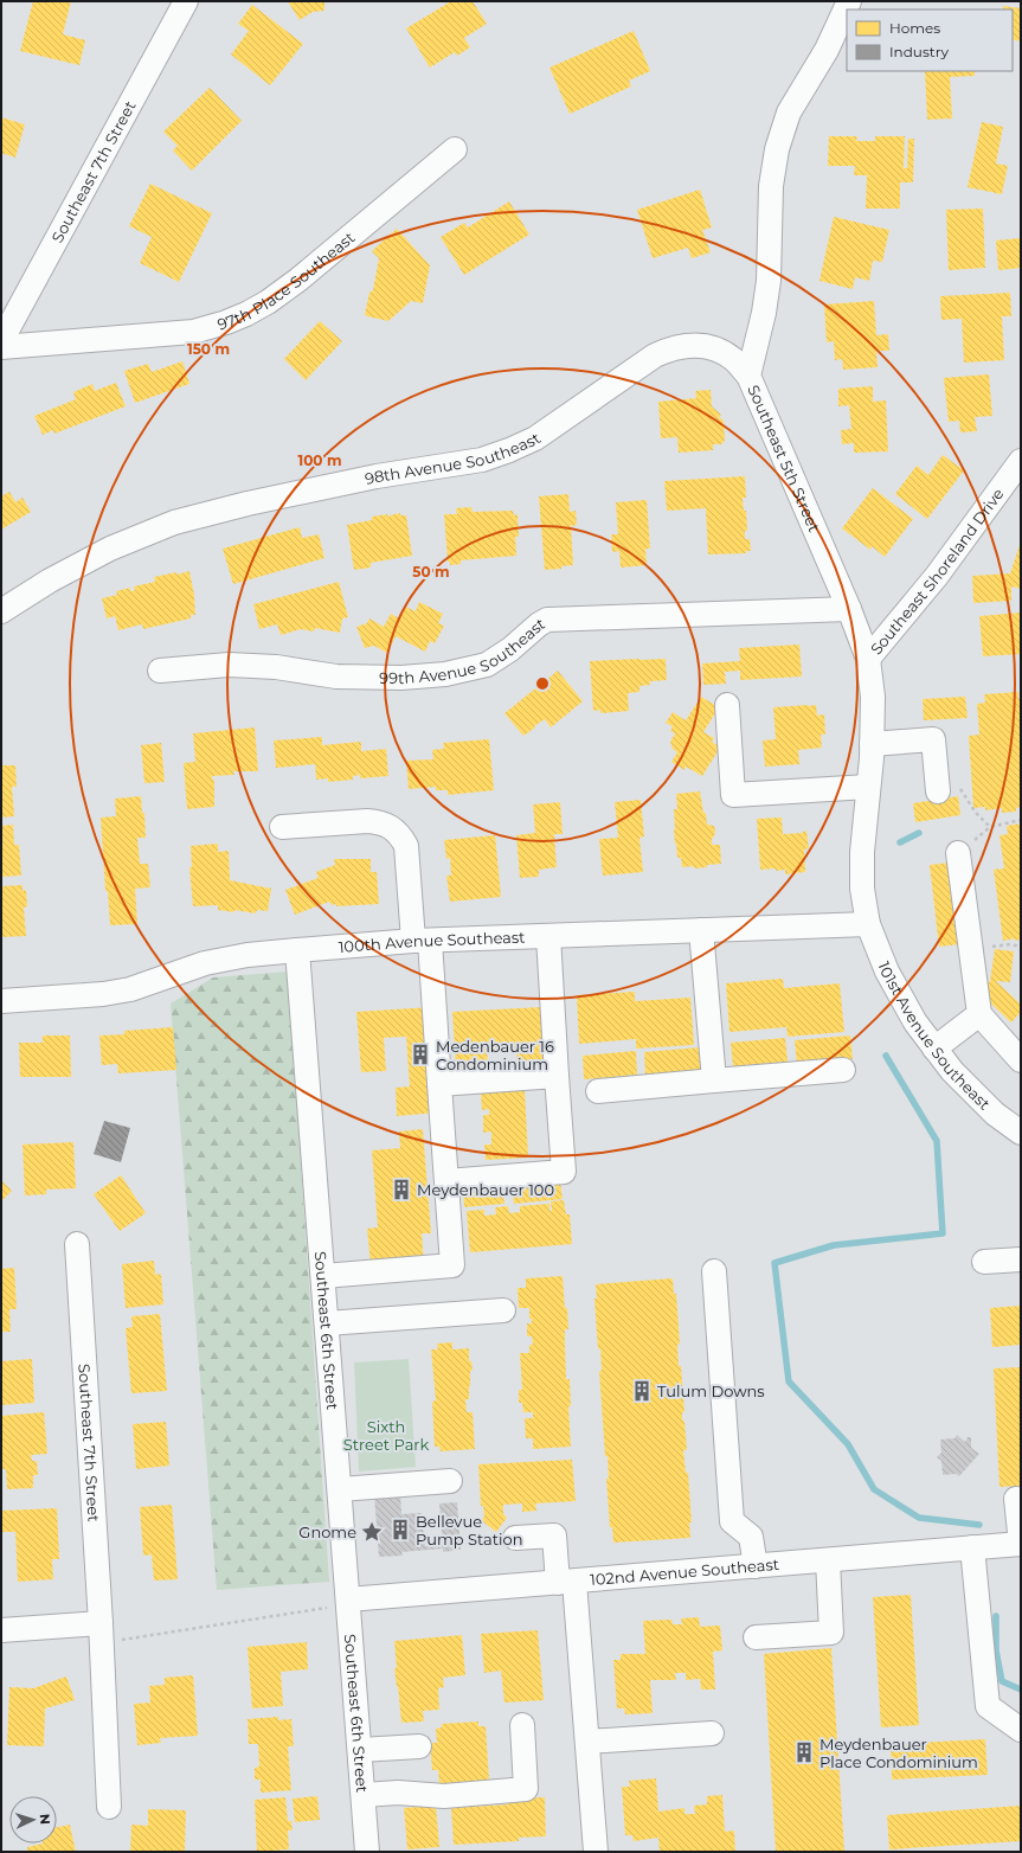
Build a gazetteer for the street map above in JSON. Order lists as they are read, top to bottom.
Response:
{
  "streets": {
    "street": [
      "Southeast 7th Street",
      "97th Place Southeast",
      "98th Avenue Southeast",
      "Southeast 5th Street",
      "Southeast Shoreland Drive",
      "99th Avenue Southeast",
      "100th Avenue Southeast",
      "101st Avenue Southeast",
      "Southeast 6th Street",
      "102nd Avenue Southeast"
    ]
  },
  "crossings": [
    ["98th Avenue Southeast", "Southeast 5th Street"],
    ["Southeast 5th Street", "Southeast Shoreland Drive"],
    ["Southeast 5th Street", "99th Avenue Southeast"],
    ["Southeast 5th Street", "100th Avenue Southeast"],
    ["Southeast 5th Street", "101st Avenue Southeast"],
    ["100th Avenue Southeast", "101st Avenue Southeast"],
    ["100th Avenue Southeast", "Southeast 6th Street"],
    ["Southeast 6th Street", "102nd Avenue Southeast"]
  ],
  "parks": ["Sixth Street Park"],
  "places": {
    "building": [
      "Medenbauer 16 Condominium",
      "Meydenbauer 100",
      "Tulum Downs",
      "Bellevue Pump Station",
      "Meydenbauer Place Condominium"
    ],
    "place": ["Gnome"]
  },
  "legend": ["Homes", "Industry"],
  "north": "right",
  "rings": ["150 m", "100 m", "50 m"]
}
